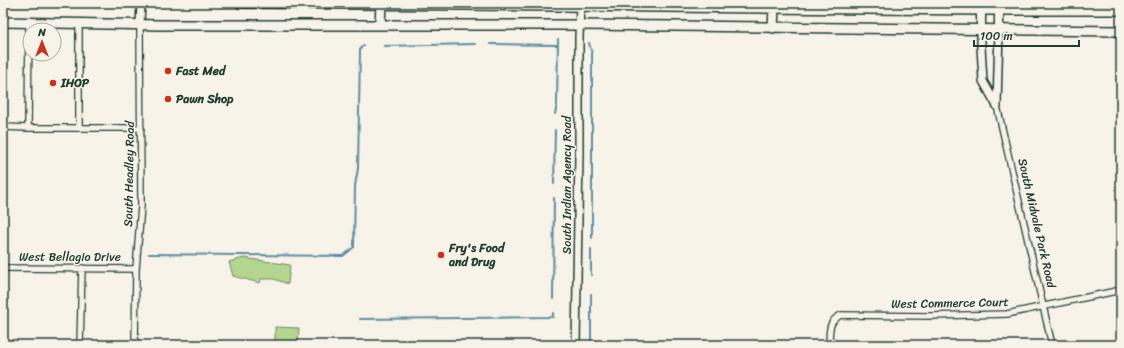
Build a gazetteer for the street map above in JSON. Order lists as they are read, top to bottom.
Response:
{
  "streets": {
    "main road": ["South Midvale Park Road"],
    "street": [
      "South Headley Road",
      "South Indian Agency Road",
      "West Bellagio Drive",
      "West Commerce Court"
    ]
  },
  "crossings": [
    ["South Headley Road", "West Bellagio Drive"],
    ["South Midvale Park Road", "West Commerce Court"]
  ],
  "places": [
    "Fast Med",
    "IHOP",
    "Pawn Shop",
    "Fry's Food and Drug"
  ],
  "scale_bar": "100 m",
  "north": "top"
}
